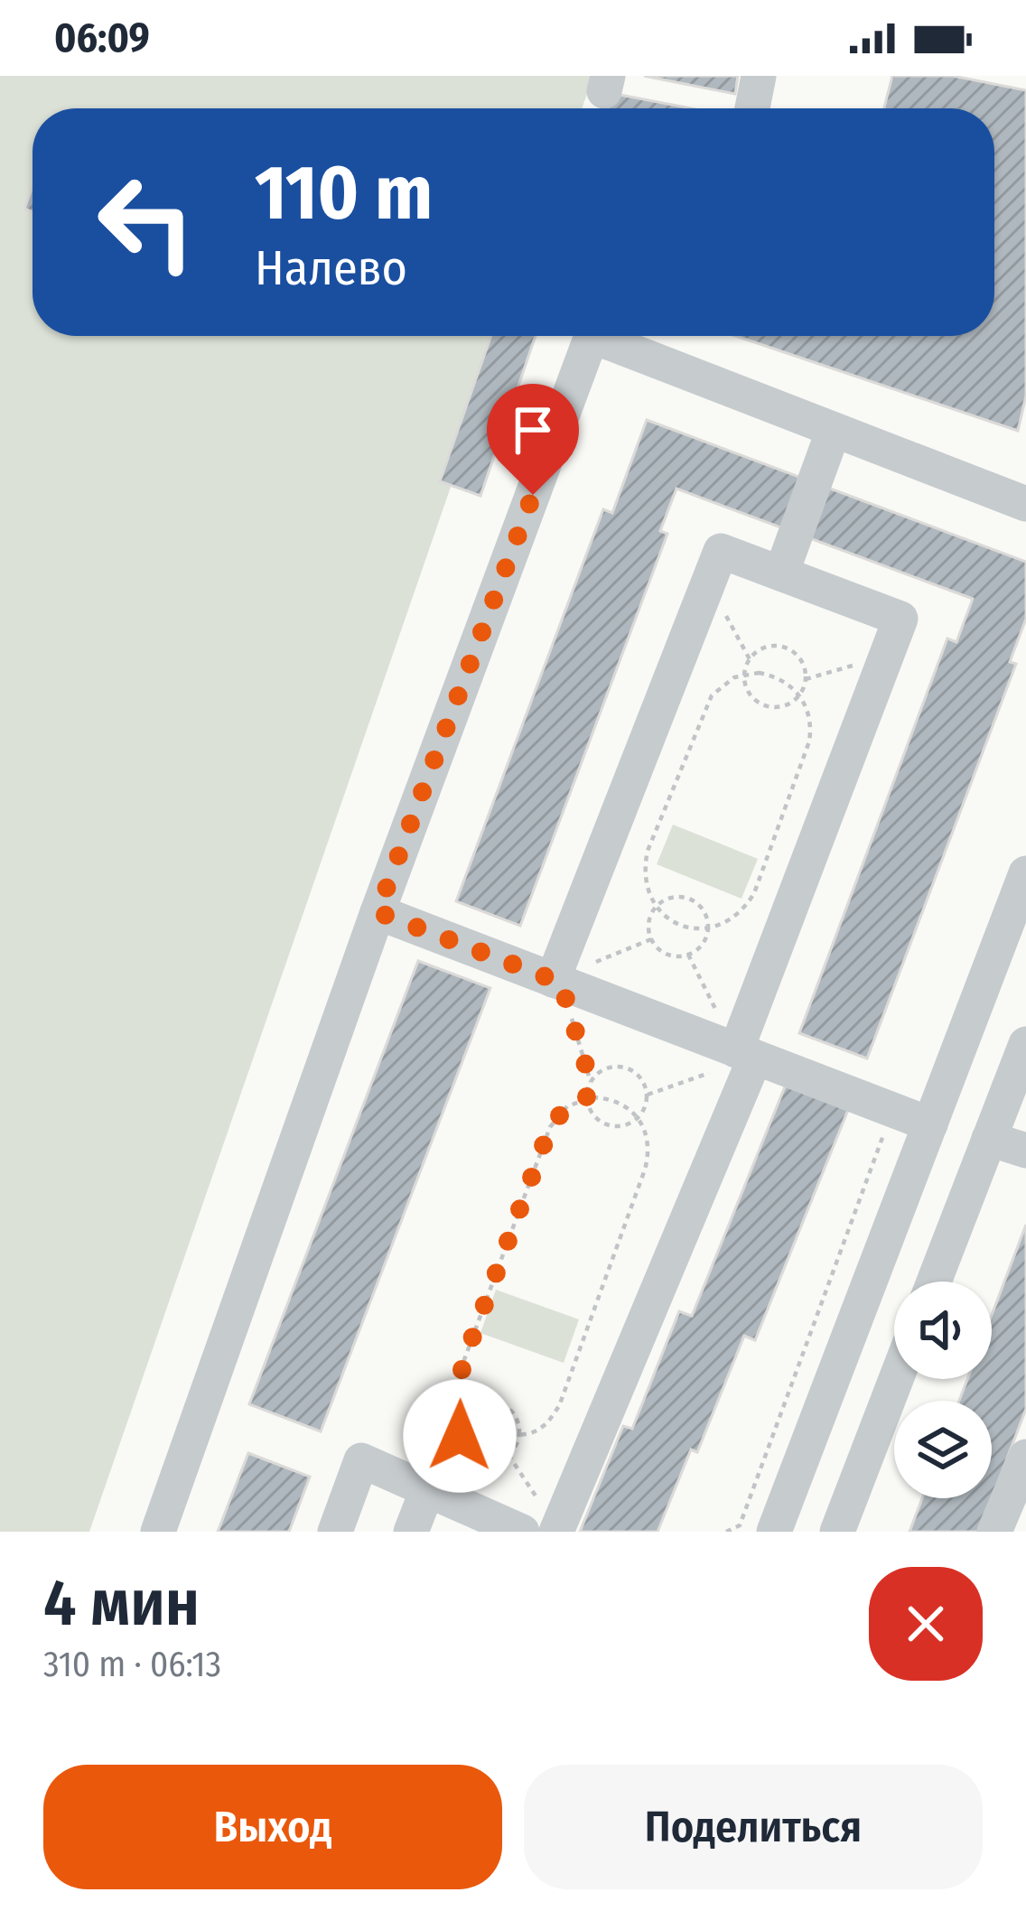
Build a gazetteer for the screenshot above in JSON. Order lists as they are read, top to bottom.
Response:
{
  "page": {
    "status": "06:09",
    "turn": ["110 m", "Налево"],
    "heading": ["4 мин", "310 m · 06:13"],
    "buttons": ["Выход", "Поделиться"]
  }
}
